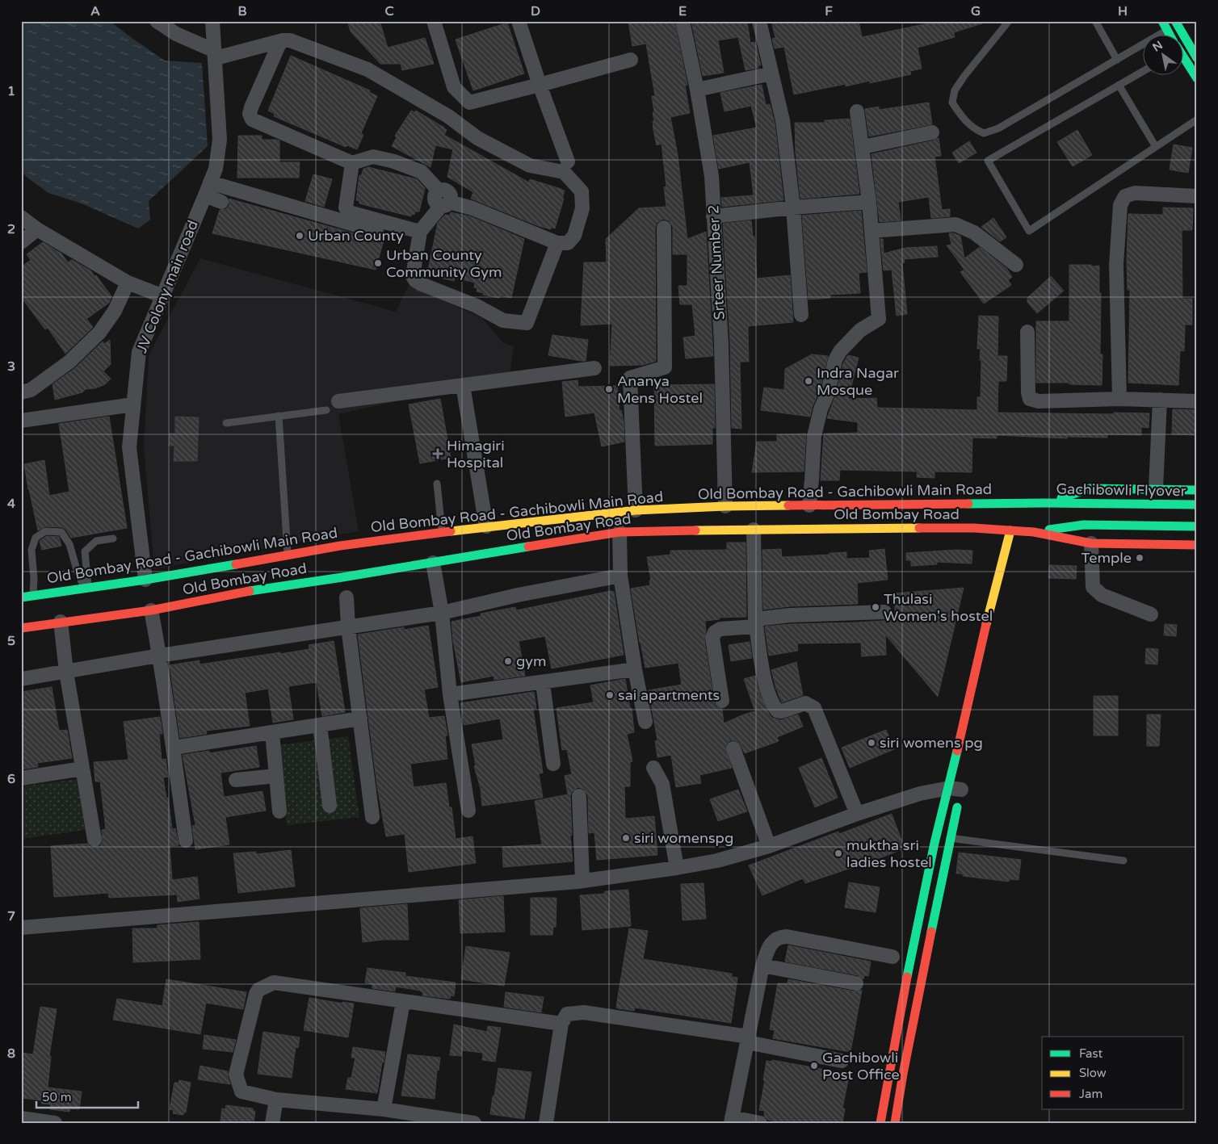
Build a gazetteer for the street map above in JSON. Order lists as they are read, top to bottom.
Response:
{
  "streets": {
    "main road": ["Gachibowli Flyover", "Old Bombay Road - Gachibowli Main Road", "Old Bombay Road"],
    "street": ["Srteer Number 2", "JV Colony main road"]
  },
  "crossings": [
    ["Srteer Number 2", "Old Bombay Road - Gachibowli Main Road"],
    ["JV Colony main road", "Old Bombay Road - Gachibowli Main Road"],
    ["Gachibowli Flyover", "Old Bombay Road - Gachibowli Main Road"]
  ],
  "places": {
    "other": [
      "Urban County",
      "Urban County Community Gym",
      "Indra Nagar Mosque",
      "Ananya Mens Hostel",
      "Temple",
      "Thulasi Women's hostel",
      "gym",
      "sai apartments",
      "siri womens pg",
      "siri womenspg",
      "muktha sri ladies hostel",
      "Gachibowli Post Office"
    ],
    "health": ["Himagiri Hospital"]
  },
  "legend": ["Fast", "Slow", "Jam"],
  "scale_bar": "50 m",
  "north": "top left",
  "grid": {
    "columns": [
      "A",
      "B",
      "C",
      "D",
      "E",
      "F",
      "G",
      "H"
    ],
    "rows": [
      "1",
      "2",
      "3",
      "4",
      "5",
      "6",
      "7",
      "8"
    ]
  }
}
